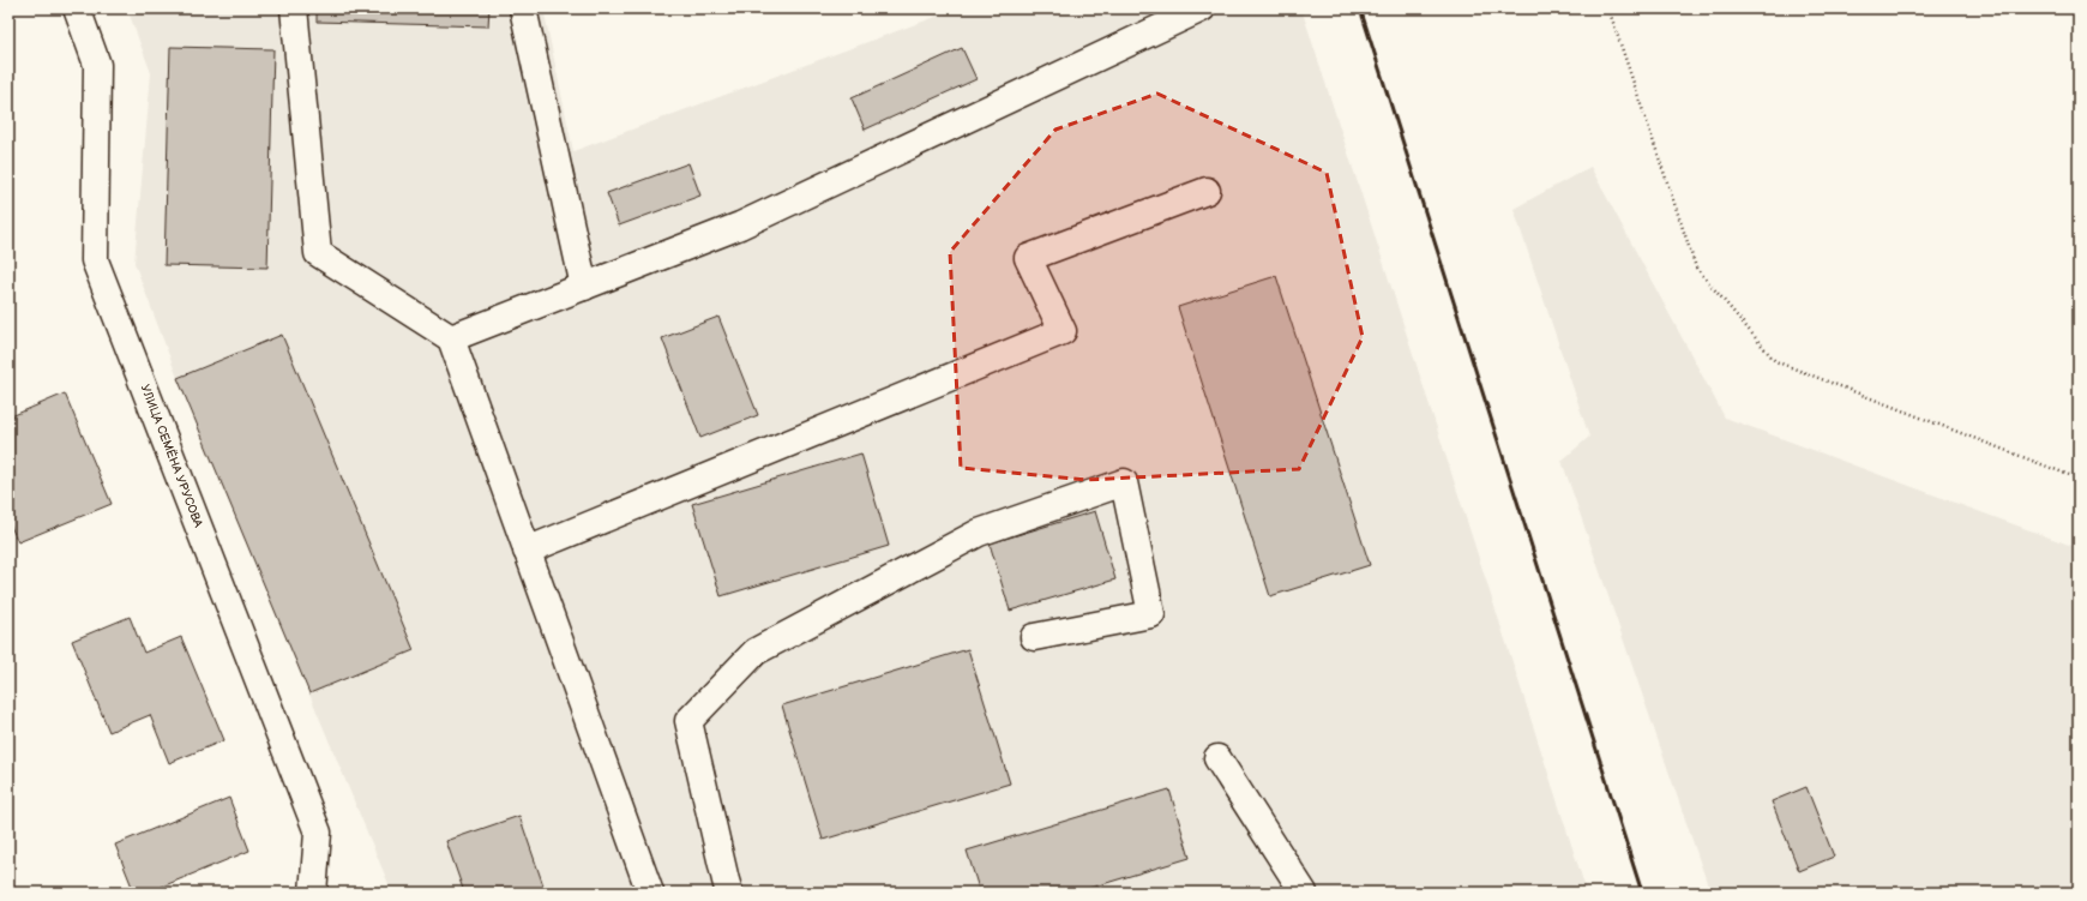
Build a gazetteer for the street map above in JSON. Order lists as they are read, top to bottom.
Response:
{
  "streets": {
    "street": ["УЛИЦА СЕМЁНА УРУСОВА"]
  }
}
